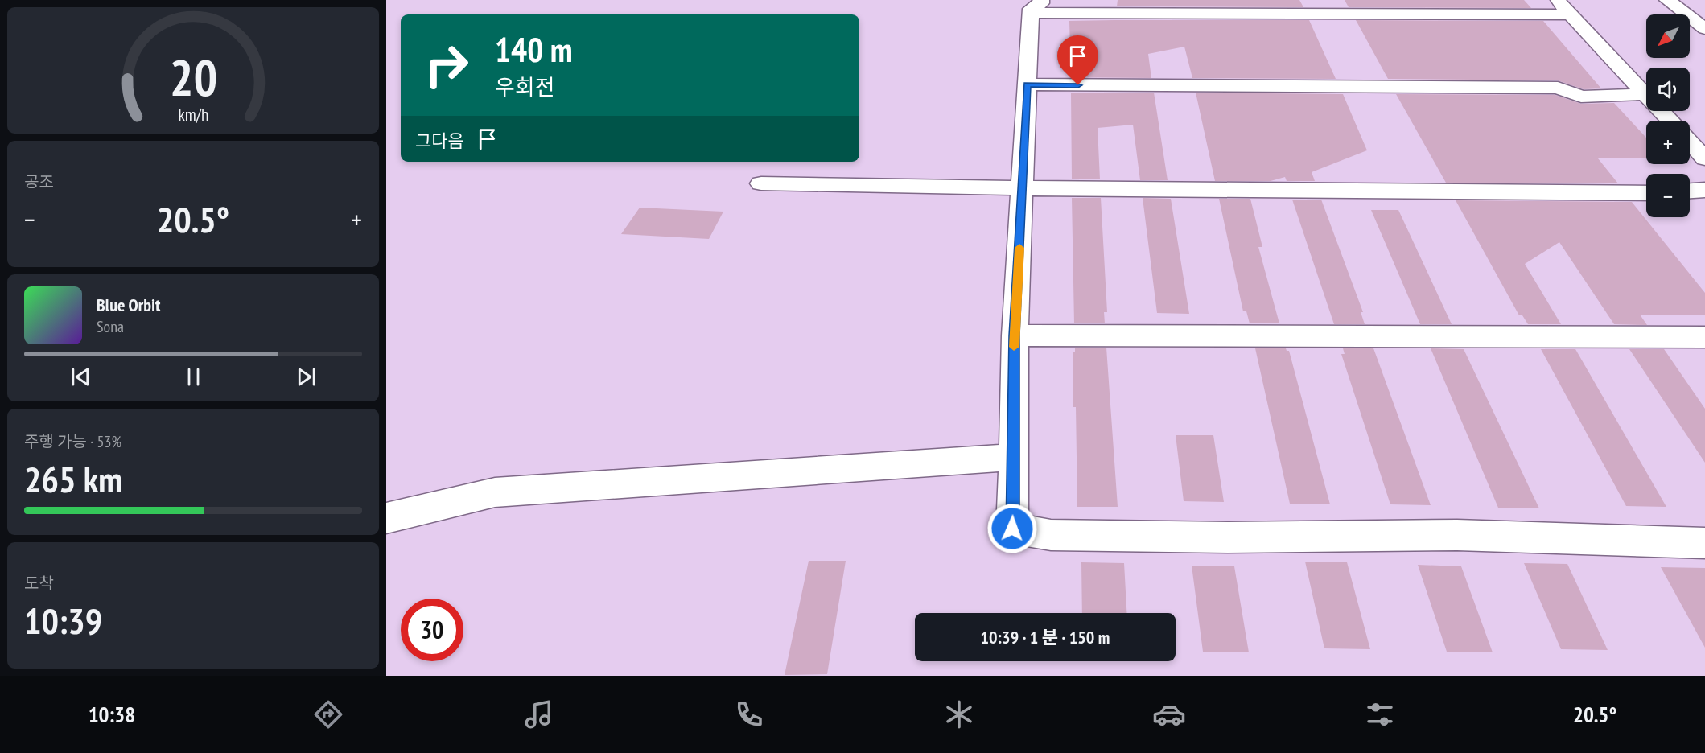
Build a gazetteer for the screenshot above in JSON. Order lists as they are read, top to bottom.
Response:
{
  "north": "bottom left",
  "page": {
    "map_buttons": ["+", "−"],
    "turn": ["140 m", "우회전"],
    "then": "그다음",
    "tile": [
      "공조",
      ["주행 가능 · 53%", "265 km"],
      ["도착", "10:39"]
    ],
    "heat": ["−", "20.5°", "+"],
    "song": ["Blue Orbit", "Sona"],
    "limit": "30",
    "trip": "10:39 · 1 분 · 150 m",
    "tabs": ["10:38", "20.5°"],
    "gauge": ["20", "km/h"]
  }
}
